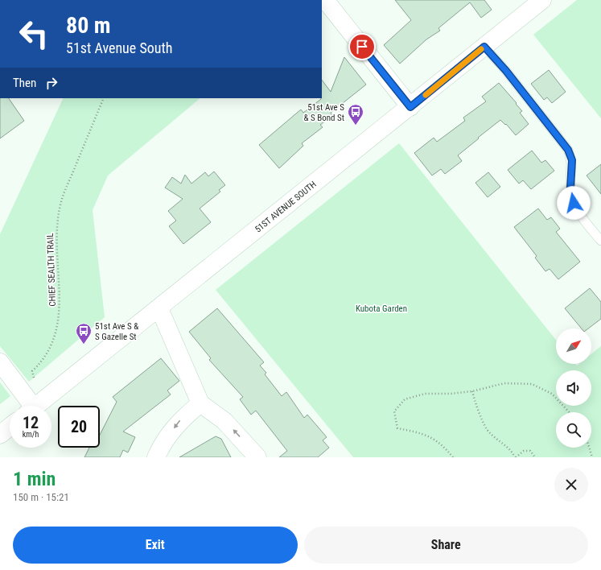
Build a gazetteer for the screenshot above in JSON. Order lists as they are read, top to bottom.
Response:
{
  "streets": {
    "street": ["51ST AVENUE SOUTH"],
    "path": ["CHIEF SEALTH TRAIL"]
  },
  "parks": ["Kubota Garden"],
  "places": {
    "bus stop": ["51st Ave S & S Bond St", "51st Ave S & S Gazelle St"]
  },
  "north": "top right",
  "page": {
    "turn": ["80 m", "51st Avenue South"],
    "then": "Then",
    "speed": "12 km/h",
    "limit": "20",
    "heading": ["1 min", "150 m · 15:21"],
    "buttons": ["Exit", "Share"]
  }
}
